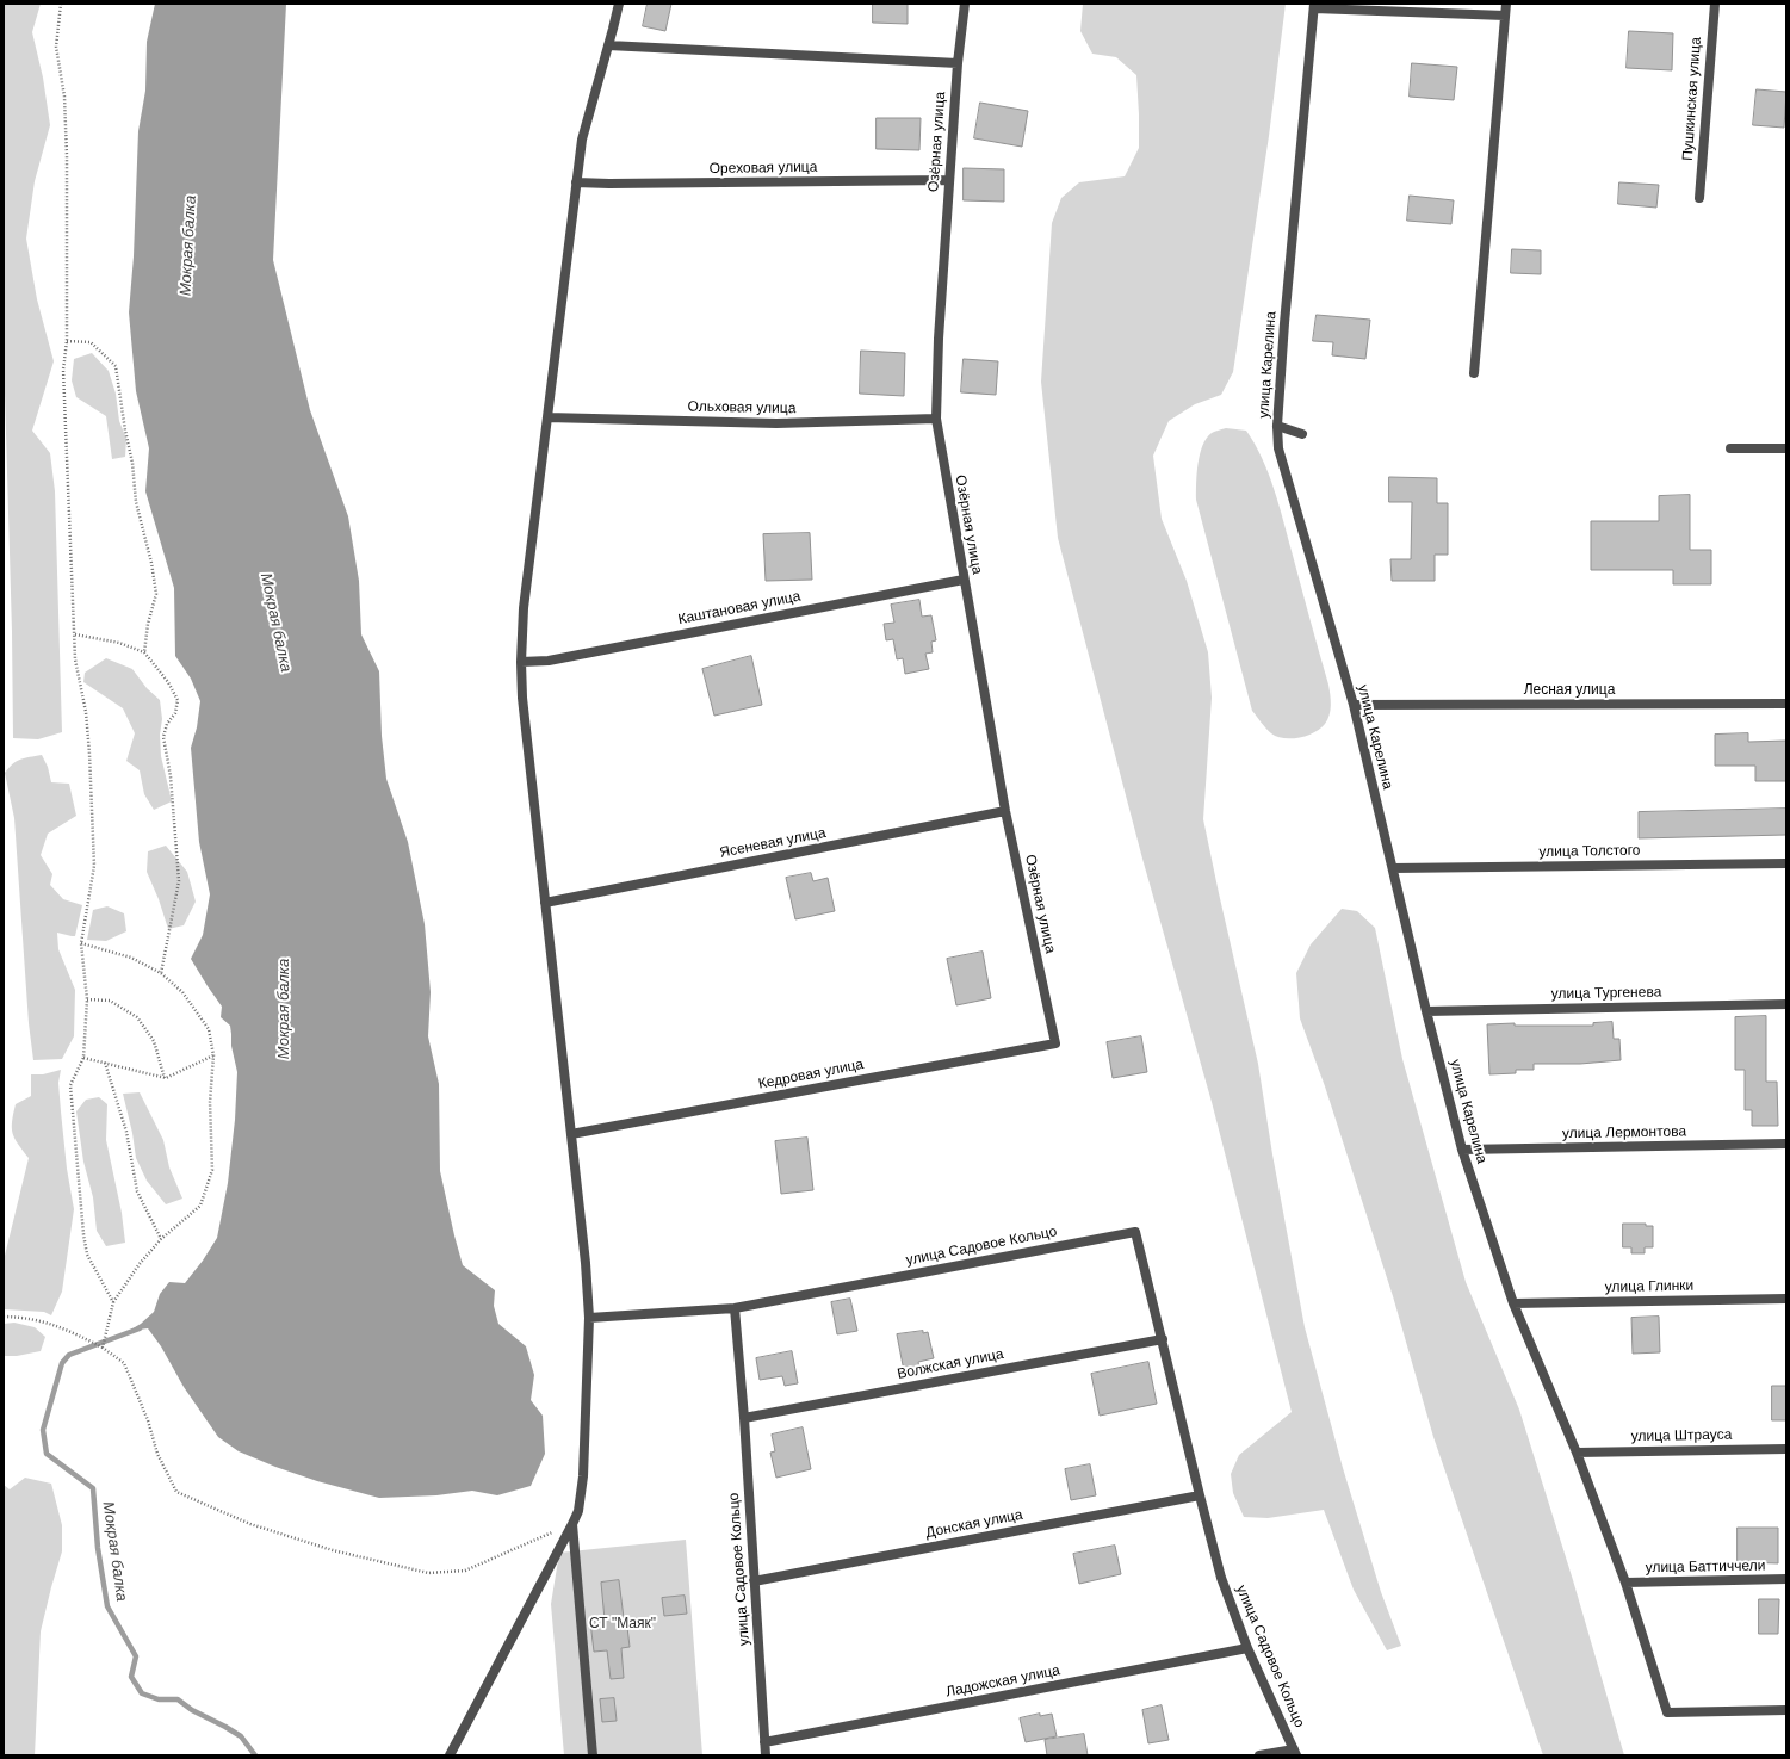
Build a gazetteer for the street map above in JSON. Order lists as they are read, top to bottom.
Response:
{
  "streets": {
    "street": [
      "Пушкинская улица",
      "Озёрная улица",
      "Ореховая улица",
      "улица Карелина",
      "Ольховая улица",
      "Каштановая улица",
      "Лесная улица",
      "Ясеневая улица",
      "улица Толстого",
      "улица Тургенева",
      "Кедровая улица",
      "улица Лермонтова",
      "улица Садовое Кольцо",
      "улица Глинки",
      "Волжская улица",
      "улица Штрауса",
      "Донская улица",
      "улица Баттиччели",
      "Ладожская улица"
    ]
  },
  "crossings": [
    ["Озёрная улица", "Ореховая улица"],
    ["Озёрная улица", "Ольховая улица"],
    ["Озёрная улица", "Каштановая улица"],
    ["Озёрная улица", "Ясеневая улица"],
    ["Озёрная улица", "Кедровая улица"],
    ["улица Карелина", "Лесная улица"],
    ["улица Карелина", "улица Толстого"],
    ["улица Карелина", "улица Тургенева"],
    ["улица Карелина", "улица Лермонтова"],
    ["улица Карелина", "улица Глинки"],
    ["улица Карелина", "улица Штрауса"],
    ["улица Карелина", "улица Баттиччели"],
    ["улица Садовое Кольцо", "Волжская улица"],
    ["улица Садовое Кольцо", "Донская улица"],
    ["улица Садовое Кольцо", "Ладожская улица"]
  ],
  "water": ["Мокрая балка"],
  "parks": ["СТ \"Маяк\""]
}
